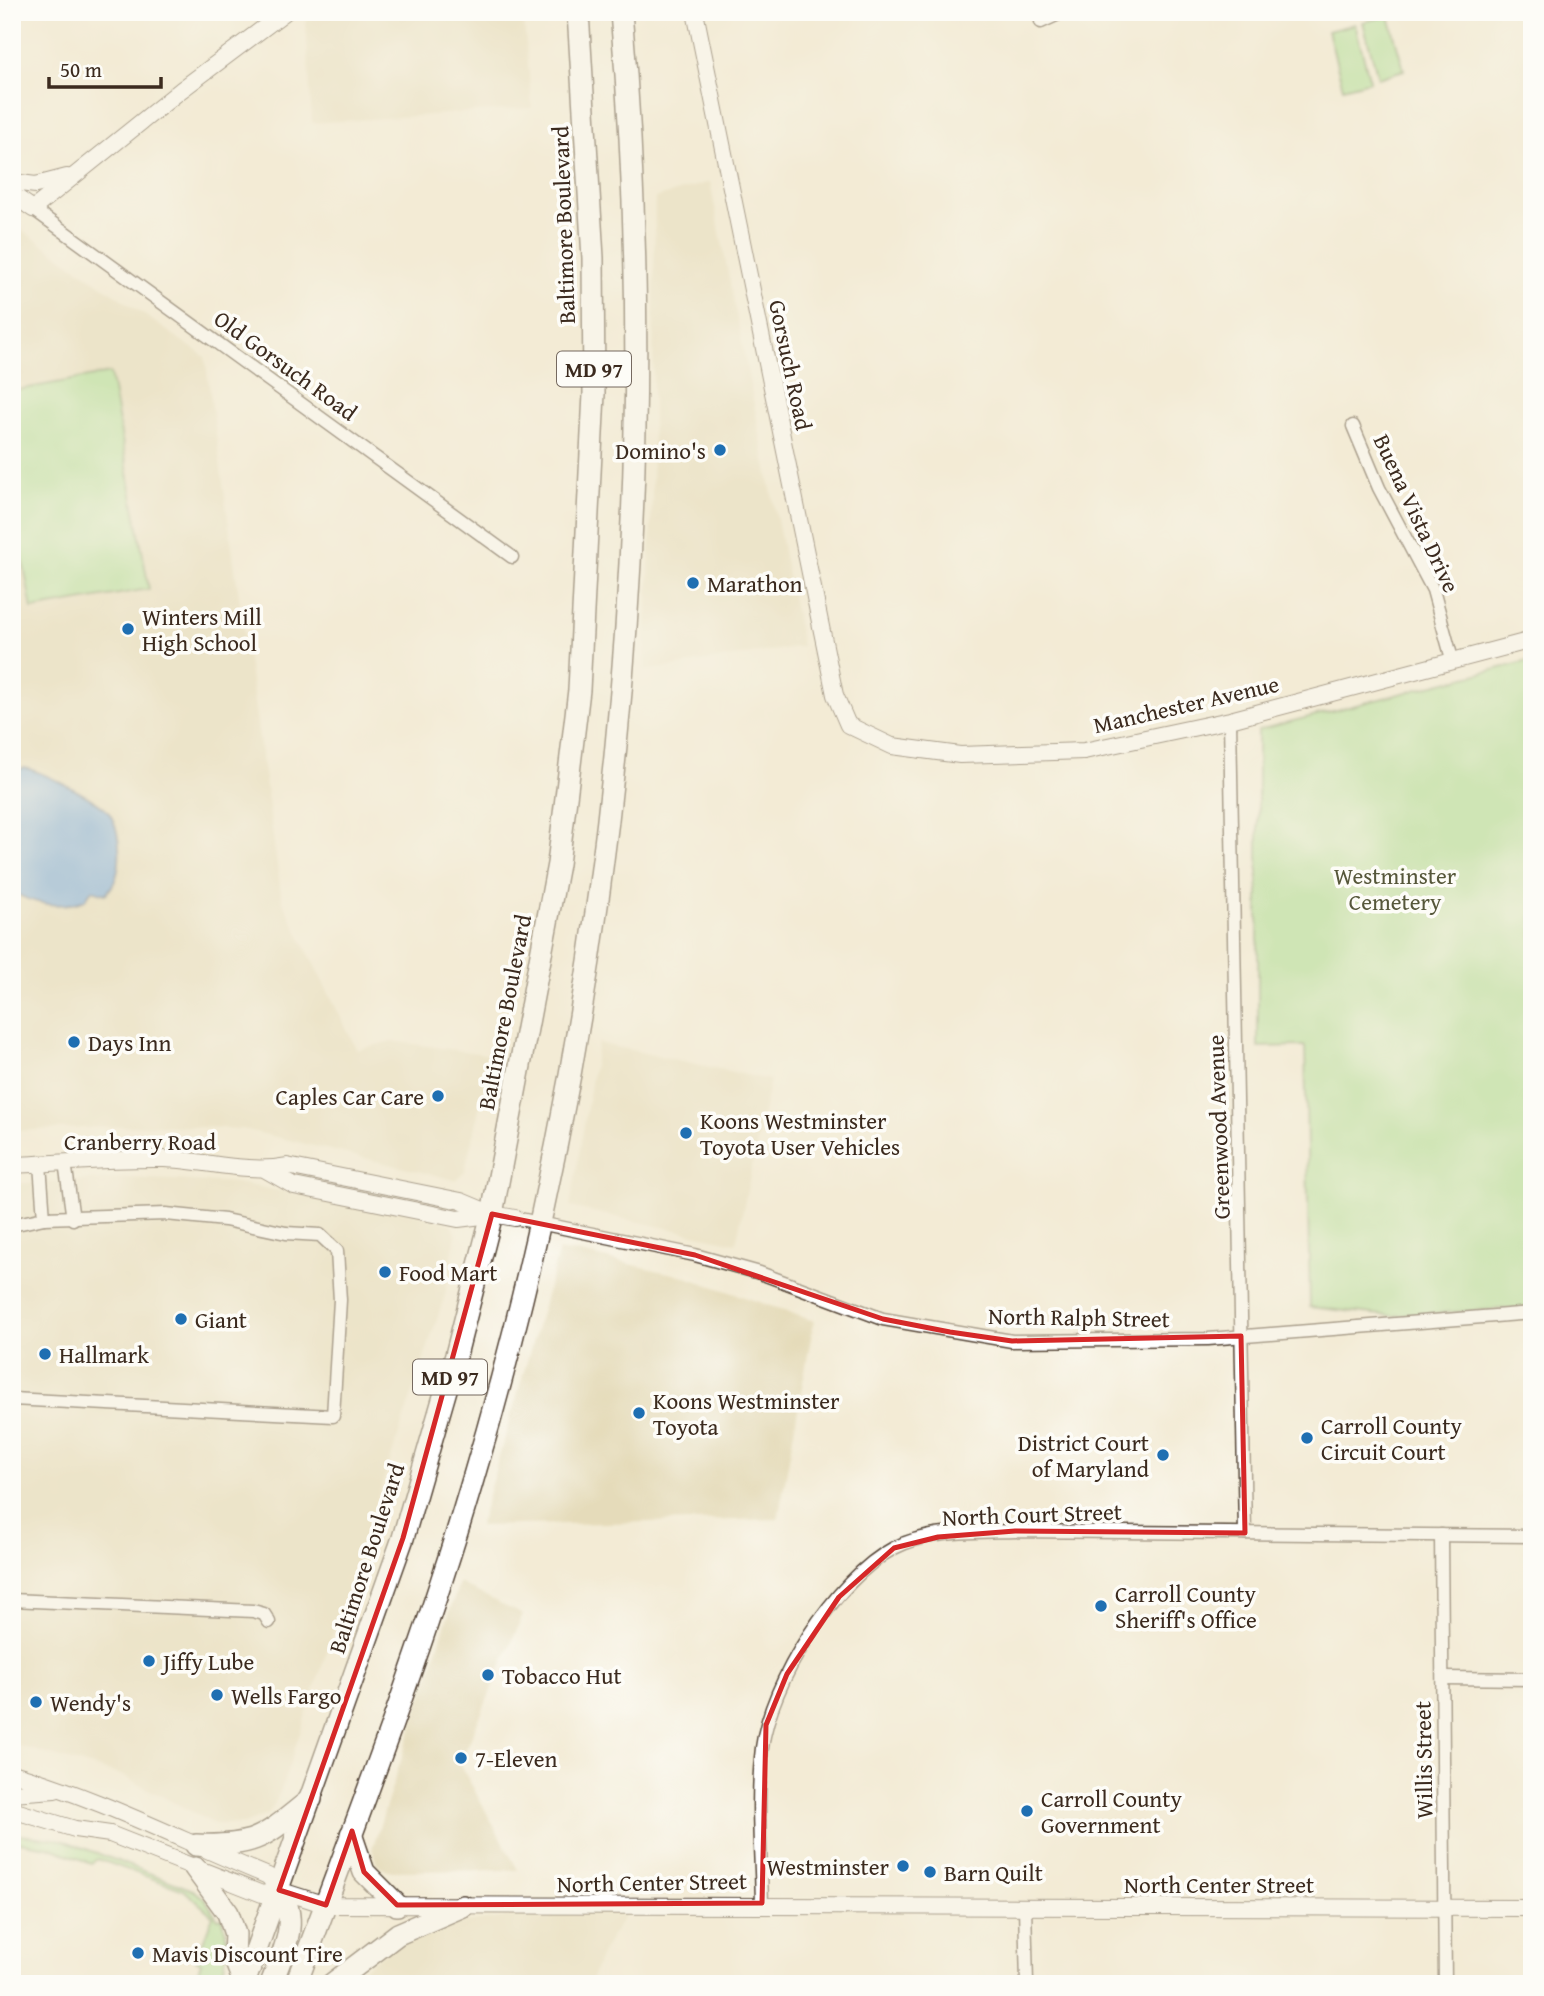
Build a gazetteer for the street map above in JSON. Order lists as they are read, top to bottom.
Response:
{
  "streets": {
    "highway": ["Baltimore Boulevard", "MD 97"],
    "street": [
      "Old Gorsuch Road",
      "Gorsuch Road",
      "Buena Vista Drive",
      "Manchester Avenue",
      "Greenwood Avenue",
      "Cranberry Road",
      "North Ralph Street",
      "North Court Street",
      "Willis Street",
      "North Center Street"
    ]
  },
  "crossings": [
    ["Baltimore Boulevard", "Cranberry Road"],
    ["Baltimore Boulevard", "North Center Street"],
    ["Gorsuch Road", "Manchester Avenue"],
    ["MD 97", "North Ralph Street"],
    ["MD 97", "North Center Street"],
    ["Buena Vista Drive", "Manchester Avenue"],
    ["Manchester Avenue", "Greenwood Avenue"],
    ["Greenwood Avenue", "North Ralph Street"],
    ["Greenwood Avenue", "North Court Street"],
    ["Cranberry Road", "North Ralph Street"],
    ["North Court Street", "Willis Street"],
    ["North Court Street", "North Center Street"],
    ["Willis Street", "North Center Street"]
  ],
  "parks": ["Westminster Cemetery"],
  "places": [
    "Domino's",
    "Marathon",
    "Winters Mill High School",
    "Days Inn",
    "Caples Car Care",
    "Koons Westminster Toyota User Vehicles",
    "Food Mart",
    "Giant",
    "Hallmark",
    "Koons Westminster Toyota",
    "Carroll County Circuit Court",
    "District Court of Maryland",
    "Carroll County Sheriff's Office",
    "Jiffy Lube",
    "Tobacco Hut",
    "Wells Fargo",
    "Wendy's",
    "7-Eleven",
    "Carroll County Government",
    "Westminster",
    "Barn Quilt",
    "Mavis Discount Tire"
  ],
  "scale_bar": "50 m"
}
